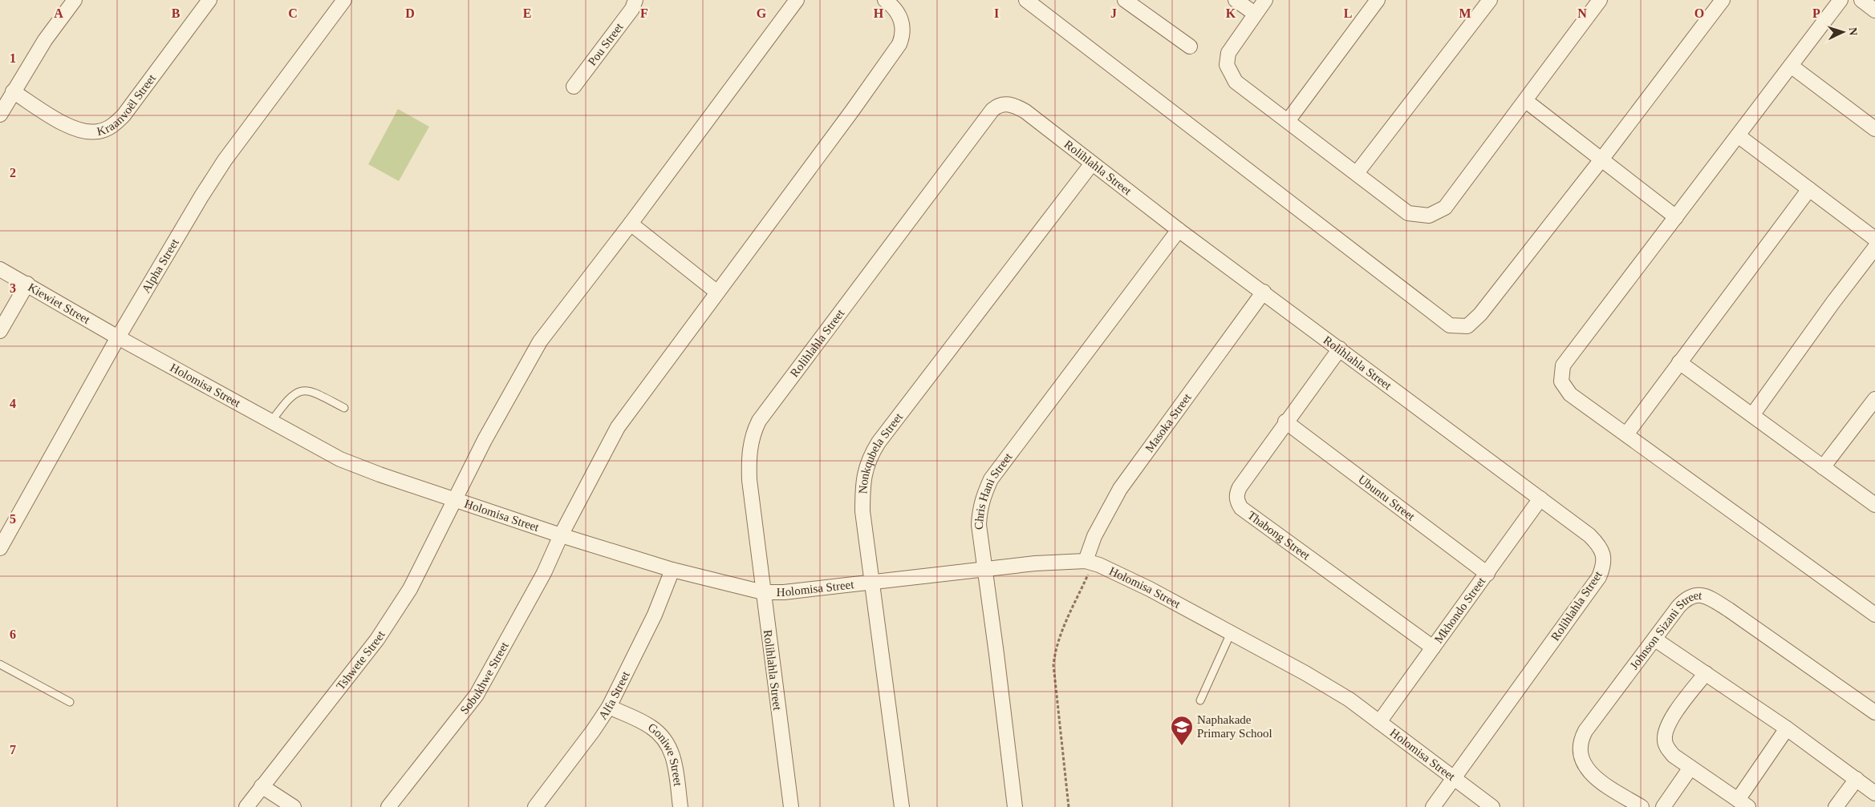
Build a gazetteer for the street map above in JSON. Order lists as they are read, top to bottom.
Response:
{
  "streets": {
    "street": [
      "Pou Street",
      "Kraanvoël Street",
      "Rolihlahla Street",
      "Alpha Street",
      "Kiewiet Street",
      "Holomisa Street",
      "Masoka Street",
      "Nonkqubela Street",
      "Chris Hani Street",
      "Ubuntu Street",
      "Thabong Street",
      "Mkhondo Street",
      "Johnson Sizani Street",
      "Tshwete Street",
      "Sobukhwe Street",
      "Alfa Street",
      "Goniwe Street"
    ]
  },
  "crossings": [
    ["Rolihlahla Street", "Holomisa Street"],
    ["Rolihlahla Street", "Masoka Street"],
    ["Rolihlahla Street", "Nonkqubela Street"],
    ["Rolihlahla Street", "Chris Hani Street"],
    ["Rolihlahla Street", "Thabong Street"],
    ["Rolihlahla Street", "Mkhondo Street"],
    ["Alpha Street", "Kiewiet Street"],
    ["Alpha Street", "Holomisa Street"],
    ["Kiewiet Street", "Holomisa Street"],
    ["Holomisa Street", "Masoka Street"],
    ["Holomisa Street", "Nonkqubela Street"],
    ["Holomisa Street", "Chris Hani Street"],
    ["Holomisa Street", "Mkhondo Street"],
    ["Holomisa Street", "Tshwete Street"],
    ["Holomisa Street", "Sobukhwe Street"],
    ["Holomisa Street", "Alfa Street"],
    ["Ubuntu Street", "Thabong Street"],
    ["Ubuntu Street", "Mkhondo Street"],
    ["Thabong Street", "Mkhondo Street"],
    ["Alfa Street", "Goniwe Street"]
  ],
  "places": {
    "school or university": ["Naphakade Primary School"]
  },
  "north": "right",
  "grid": {
    "columns": [
      "A",
      "B",
      "C",
      "D",
      "E",
      "F",
      "G",
      "H",
      "I",
      "J",
      "K",
      "L",
      "M",
      "N",
      "O",
      "P"
    ],
    "rows": [
      "1",
      "2",
      "3",
      "4",
      "5",
      "6",
      "7"
    ]
  }
}
